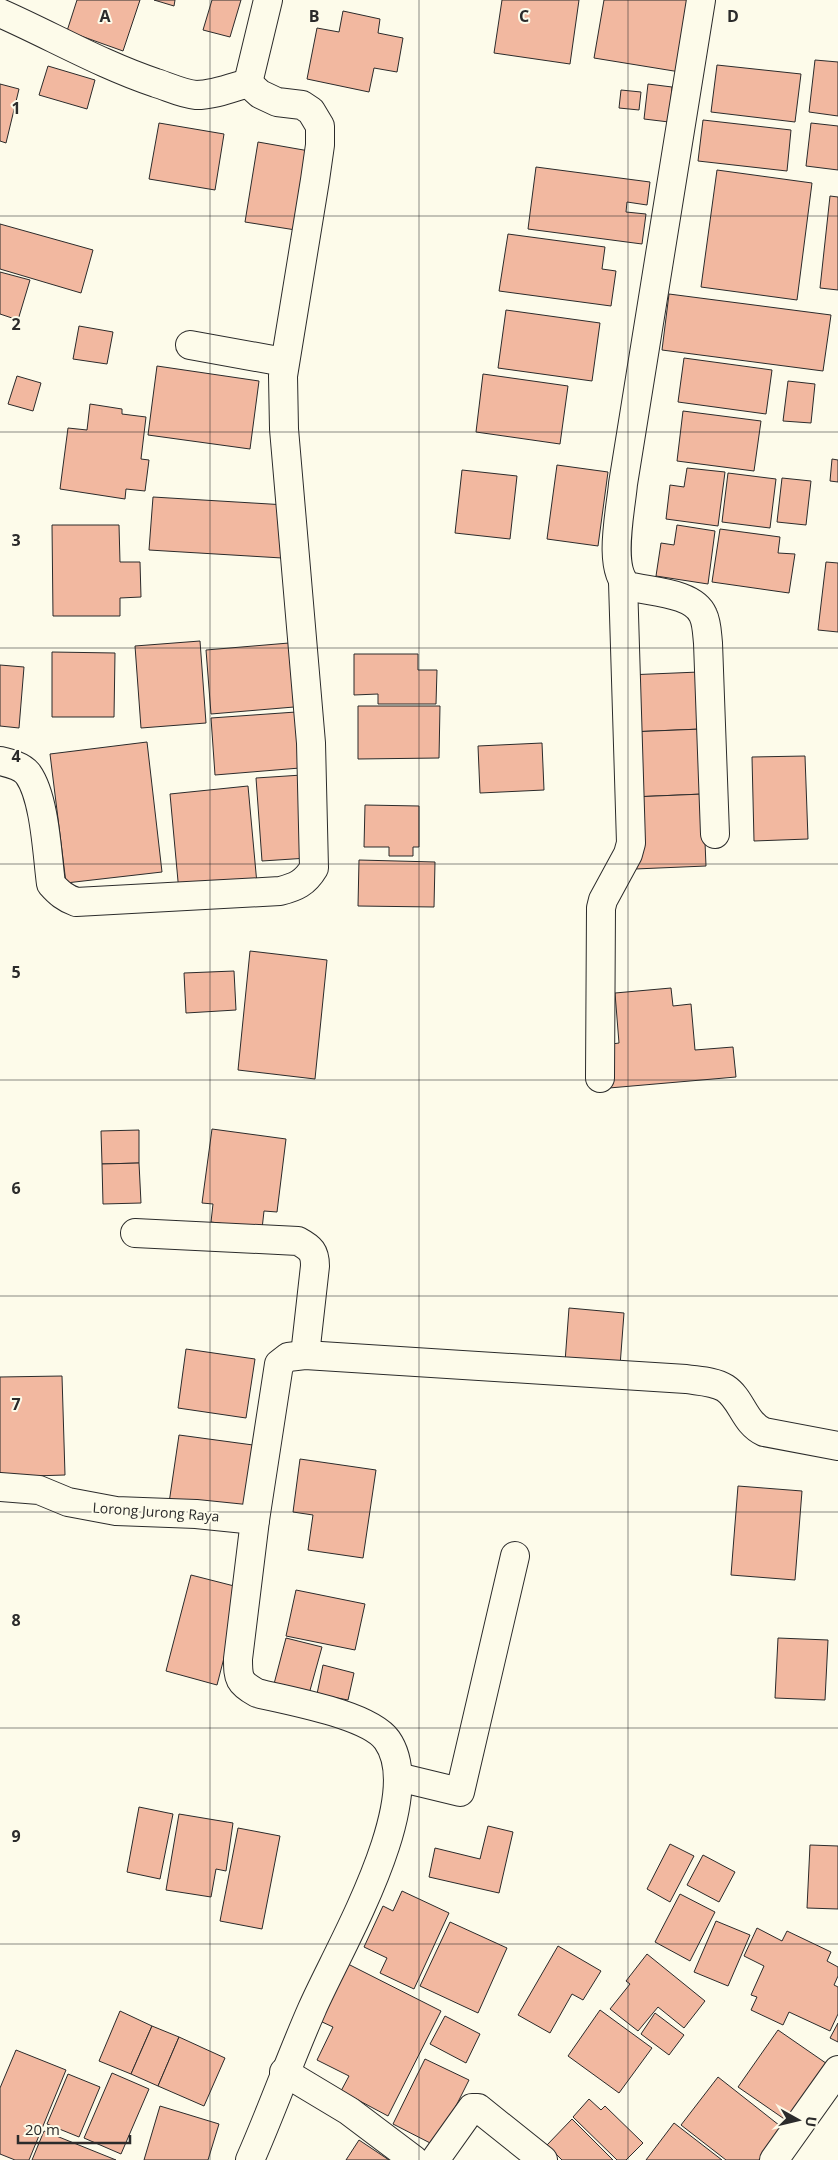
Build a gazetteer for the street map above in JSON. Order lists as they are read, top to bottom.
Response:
{
  "streets": {
    "street": ["Lorong Jurong Raya"]
  },
  "scale_bar": "20 m",
  "north": "right",
  "grid": {
    "columns": [
      "A",
      "B",
      "C",
      "D"
    ],
    "rows": [
      "1",
      "2",
      "3",
      "4",
      "5",
      "6",
      "7",
      "8",
      "9"
    ]
  }
}
